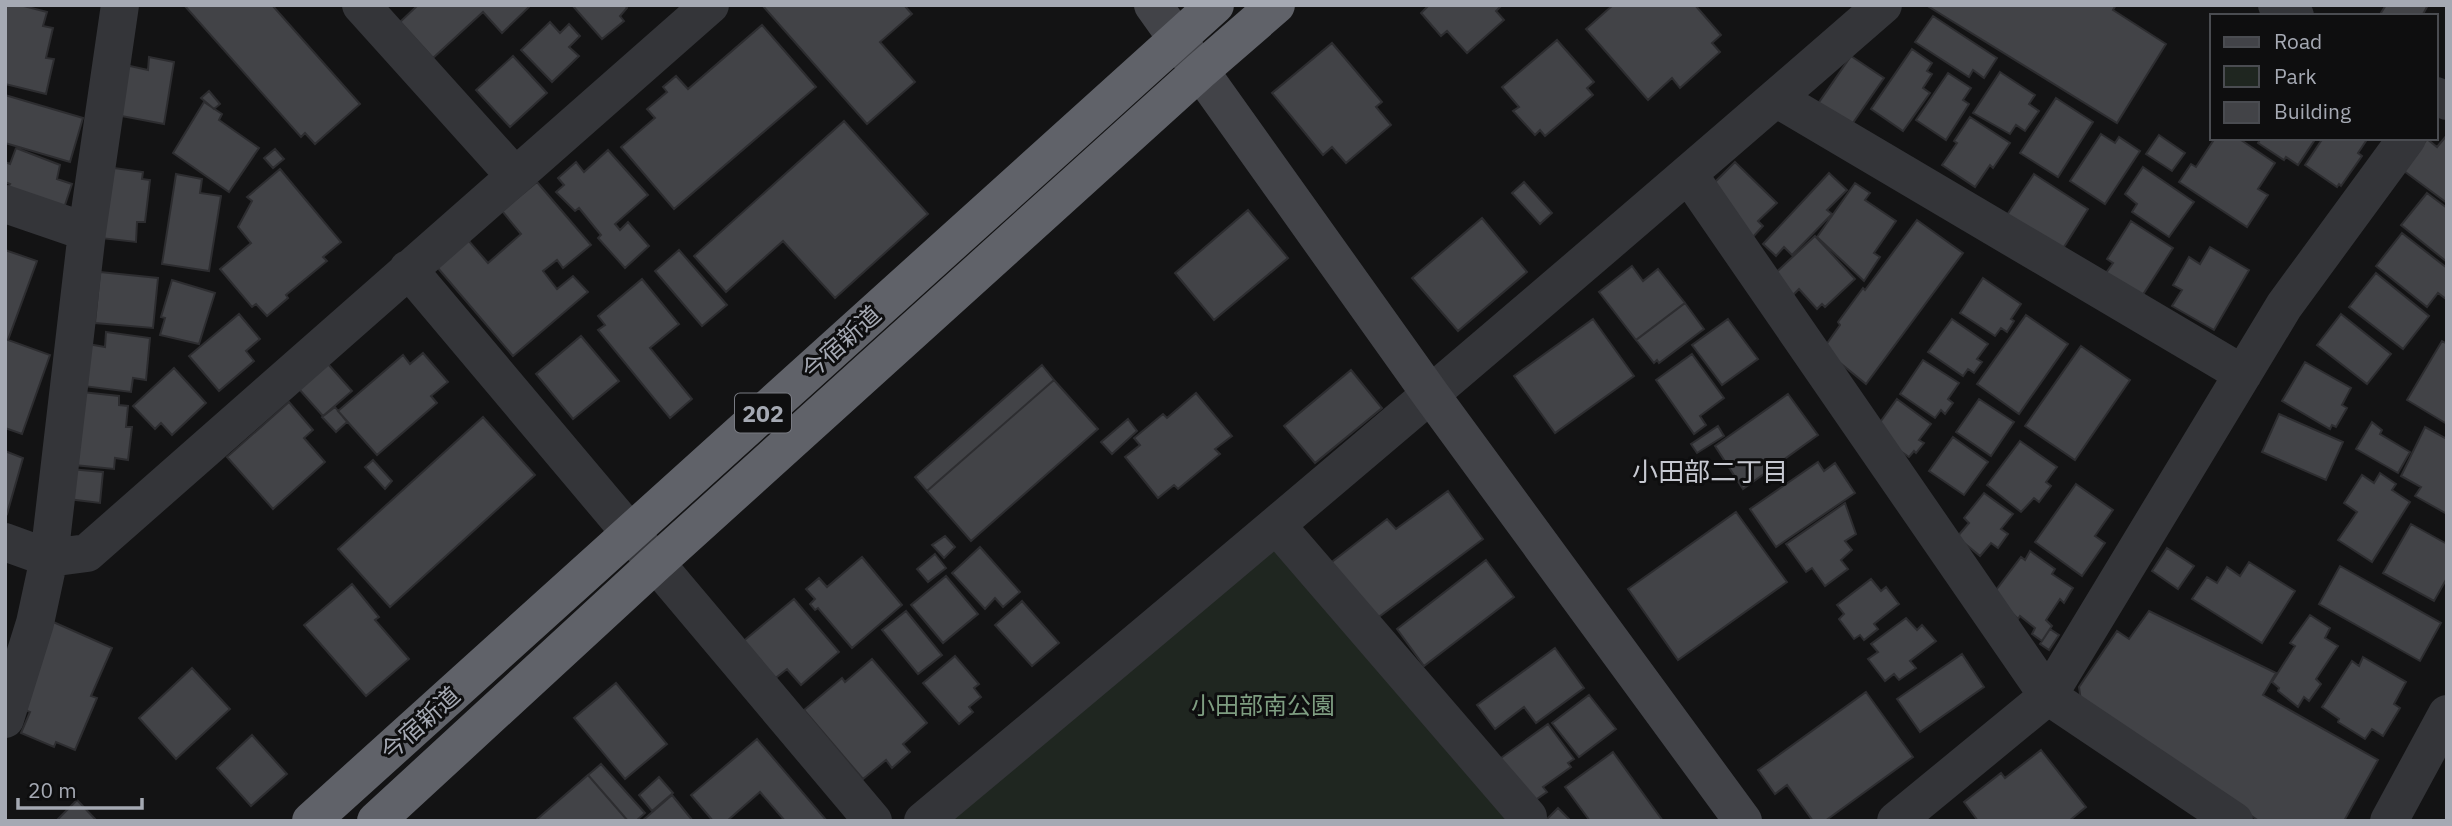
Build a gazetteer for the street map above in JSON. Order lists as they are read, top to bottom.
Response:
{
  "streets": {
    "highway": ["今宿新道", "202"]
  },
  "districts": ["小田部二丁目"],
  "parks": ["小田部南公園"],
  "legend": ["Road", "Park", "Building"],
  "scale_bar": "20 m"
}
